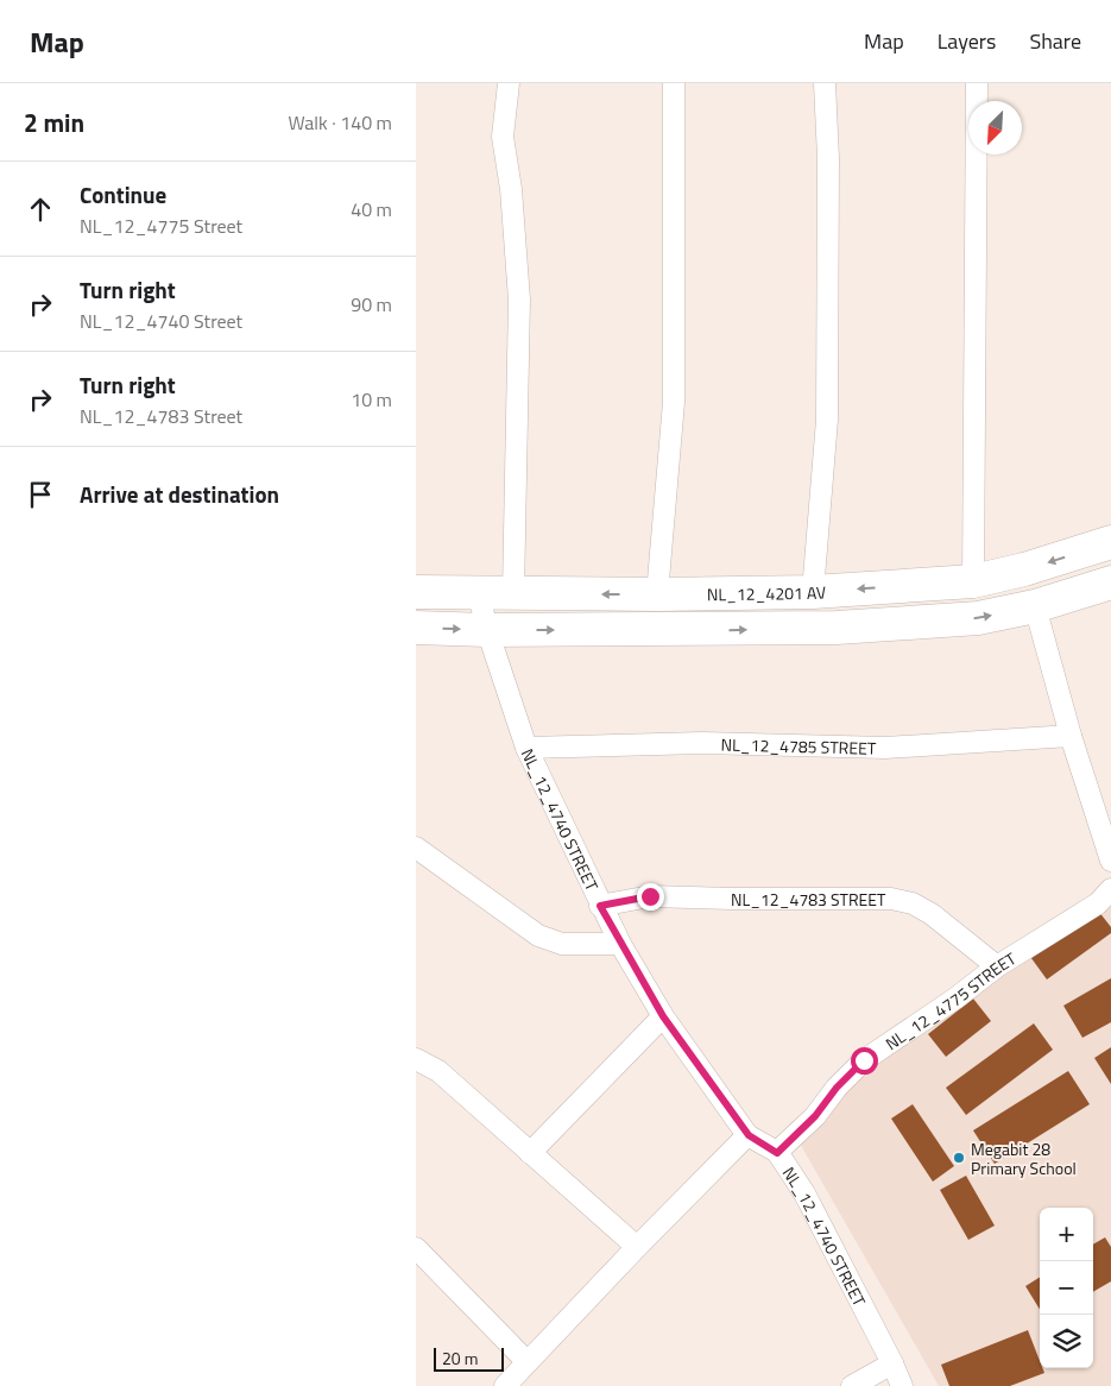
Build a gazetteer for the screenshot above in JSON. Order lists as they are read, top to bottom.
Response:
{
  "streets": {
    "main road": ["NL_12_4201 AV"],
    "street": [
      "NL_12_4785 STREET",
      "NL_12_4740 STREET",
      "NL_12_4783 STREET",
      "NL_12_4775 STREET"
    ]
  },
  "crossings": [
    ["NL_12_4201 AV", "NL_12_4740 STREET"],
    ["NL_12_4785 STREET", "NL_12_4740 STREET"],
    ["NL_12_4740 STREET", "NL_12_4783 STREET"],
    ["NL_12_4740 STREET", "NL_12_4775 STREET"],
    ["NL_12_4783 STREET", "NL_12_4775 STREET"]
  ],
  "places": ["Megabit 28 Primary School"],
  "scale_bar": "20 m",
  "north": "bottom left",
  "page": {
    "header": "Map",
    "nav": ["Map", "Layers", "Share"],
    "heading": ["2 min", "Walk · 140 m"],
    "list": [
      ["Continue", "NL_12_4775 Street", "40 m"],
      ["Turn right", "NL_12_4740 Street", "90 m"],
      ["Turn right", "NL_12_4783 Street", "10 m"],
      "Arrive at destination"
    ],
    "map_buttons": ["+", "−"],
    "scale": "20 m"
  }
}
